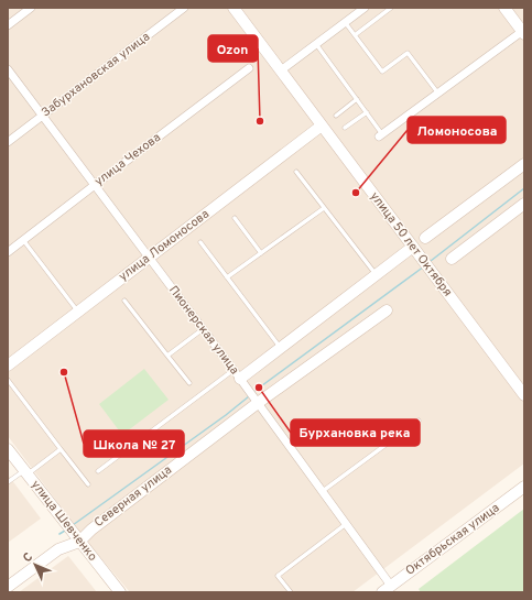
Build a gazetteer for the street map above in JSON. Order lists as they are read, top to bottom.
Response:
{
  "streets": {
    "street": [
      "Забурхановская улица",
      "улица Чехова",
      "улица 50 лет Октября",
      "улица Ломоносова",
      "Пионерская улица",
      "Северная улица",
      "улица Шевченко",
      "Октябрьская улица"
    ]
  },
  "crossings": [
    ["Забурхановская улица", "Пионерская улица"],
    ["улица Чехова", "Пионерская улица"],
    ["улица 50 лет Октября", "улица Ломоносова"],
    ["улица Ломоносова", "Пионерская улица"],
    ["Пионерская улица", "Северная улица"],
    ["Пионерская улица", "Октябрьская улица"],
    ["Северная улица", "улица Шевченко"]
  ],
  "places": [
    "Ozon",
    "Ломоносова",
    "Школа № 27",
    "Бурхановка река"
  ],
  "north": "top left"
}
